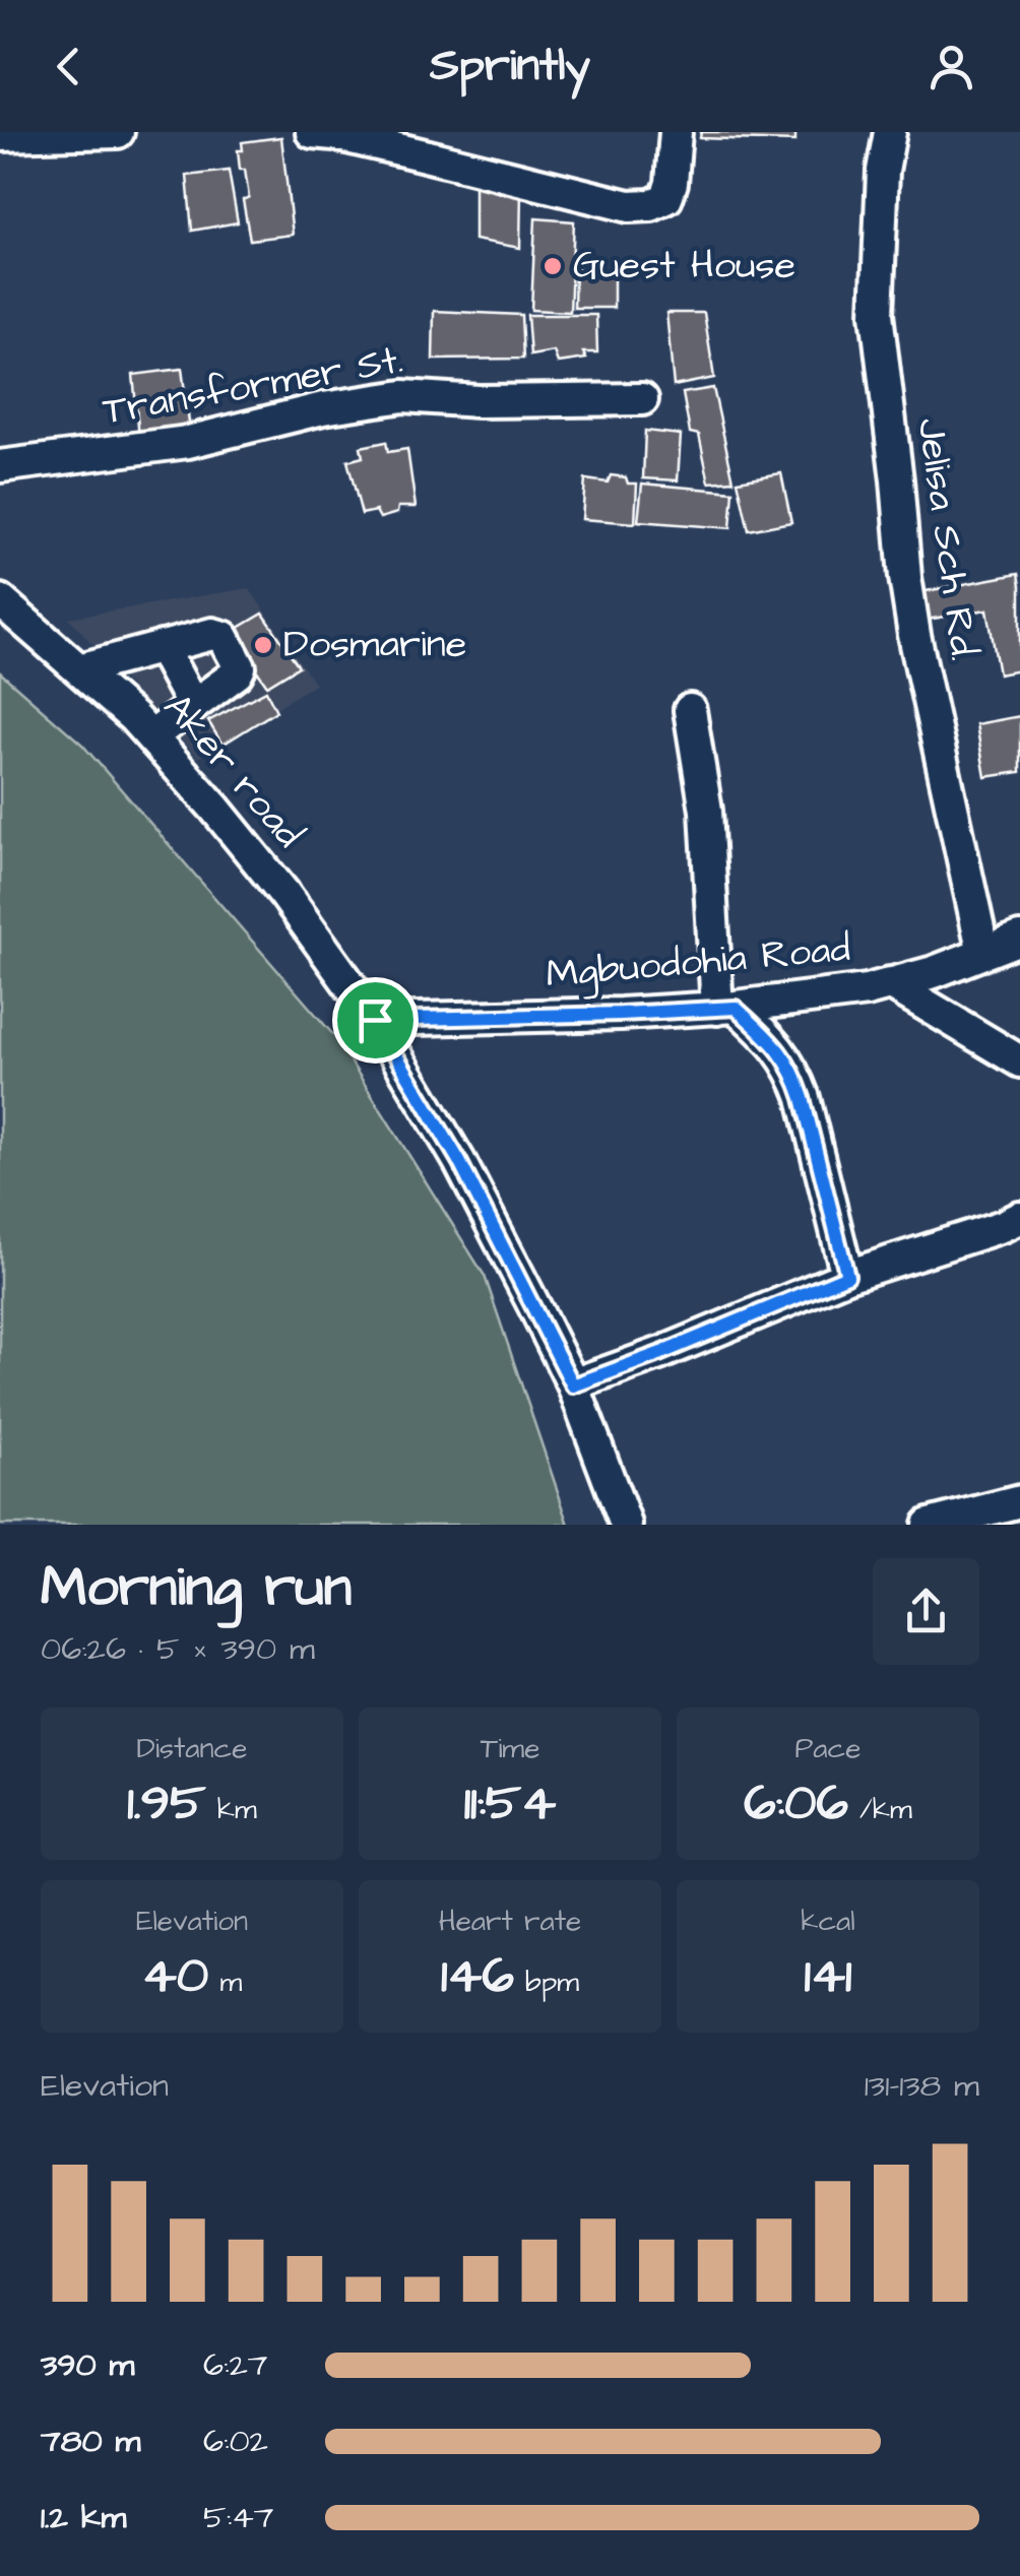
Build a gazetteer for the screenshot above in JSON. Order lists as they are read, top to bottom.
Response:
{
  "streets": {
    "street": [
      "Transformer St.",
      "Jelisa Sch Rd.",
      "Aker road",
      "Mgbuodohia Road"
    ]
  },
  "crossings": [
    ["Jelisa Sch Rd.", "Mgbuodohia Road"],
    ["Aker road", "Mgbuodohia Road"]
  ],
  "places": ["Guest House", "Dosmarine"],
  "page": {
    "header": "Sprintly",
    "heading": ["Morning run", "06:26 · 5 × 390 m"],
    "stats": [
      ["Distance", "1.95 km"],
      ["Time", "11:54"],
      ["Pace", "6:06 /km"],
      ["Elevation", "40 m"],
      ["Heart rate", "146 bpm"],
      ["kcal", "141"]
    ],
    "chart": ["Elevation", "131–138 m"],
    "list": [
      {
        "name": "390 m",
        "note": "6:27"
      },
      {
        "name": "780 m",
        "note": "6:02"
      },
      {
        "name": "1.2 km",
        "note": "5:47"
      }
    ]
  }
}
